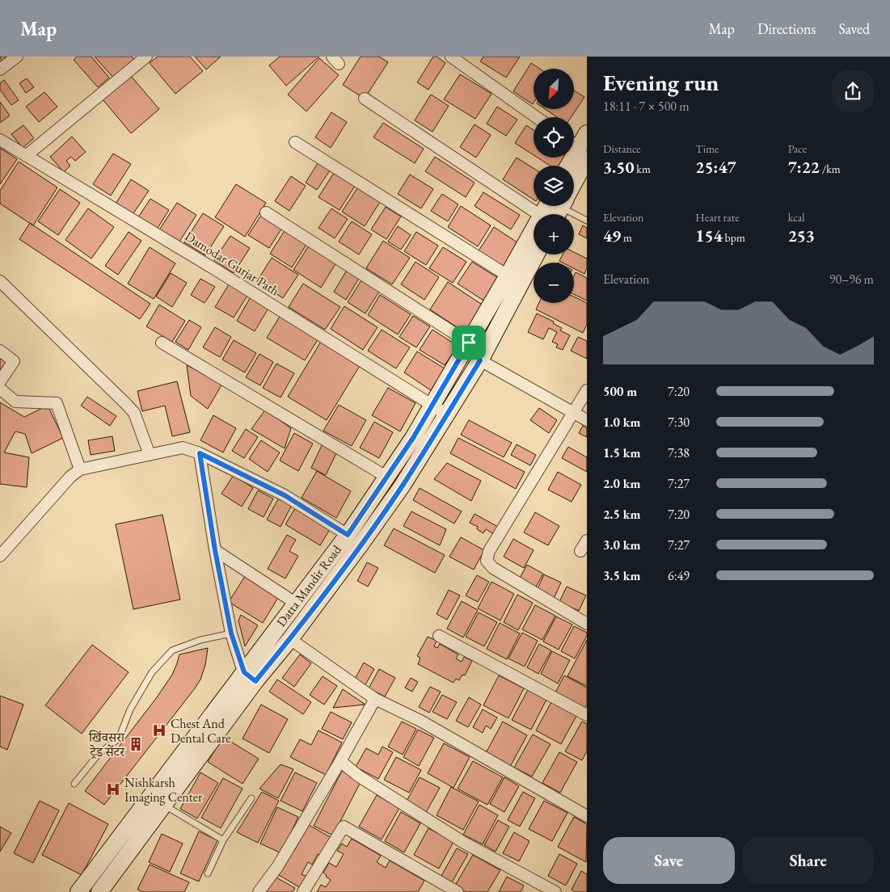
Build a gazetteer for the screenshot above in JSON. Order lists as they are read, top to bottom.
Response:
{
  "streets": {
    "main road": ["Datta Mandir Road"],
    "street": ["Damodar Gurjar Path"]
  },
  "crossings": [
    ["Damodar Gurjar Path", "Datta Mandir Road"]
  ],
  "places": {
    "hospital": ["Chest And Dental Care", "Nishkarsh Imaging Center"],
    "building": ["खिंवसरा ट्रेड सेंटर"]
  },
  "north": "bottom left",
  "page": {
    "header": "Map",
    "nav": ["Map", "Directions", "Saved"],
    "heading": ["Evening run", "18:11 · 7 × 500 m"],
    "map_buttons": ["+", "−"],
    "stats": [
      ["Distance", "3.50 km"],
      ["Time", "25:47"],
      ["Pace", "7:22 /km"],
      ["Elevation", "49 m"],
      ["Heart rate", "154 bpm"],
      ["kcal", "253"]
    ],
    "chart": ["Elevation", "90–96 m"],
    "list": [
      {
        "name": "500 m",
        "note": "7:20"
      },
      {
        "name": "1.0 km",
        "note": "7:30"
      },
      {
        "name": "1.5 km",
        "note": "7:38"
      },
      {
        "name": "2.0 km",
        "note": "7:27"
      },
      {
        "name": "2.5 km",
        "note": "7:20"
      },
      {
        "name": "3.0 km",
        "note": "7:27"
      },
      {
        "name": "3.5 km",
        "note": "6:49"
      }
    ],
    "buttons": ["Save", "Share"]
  }
}
